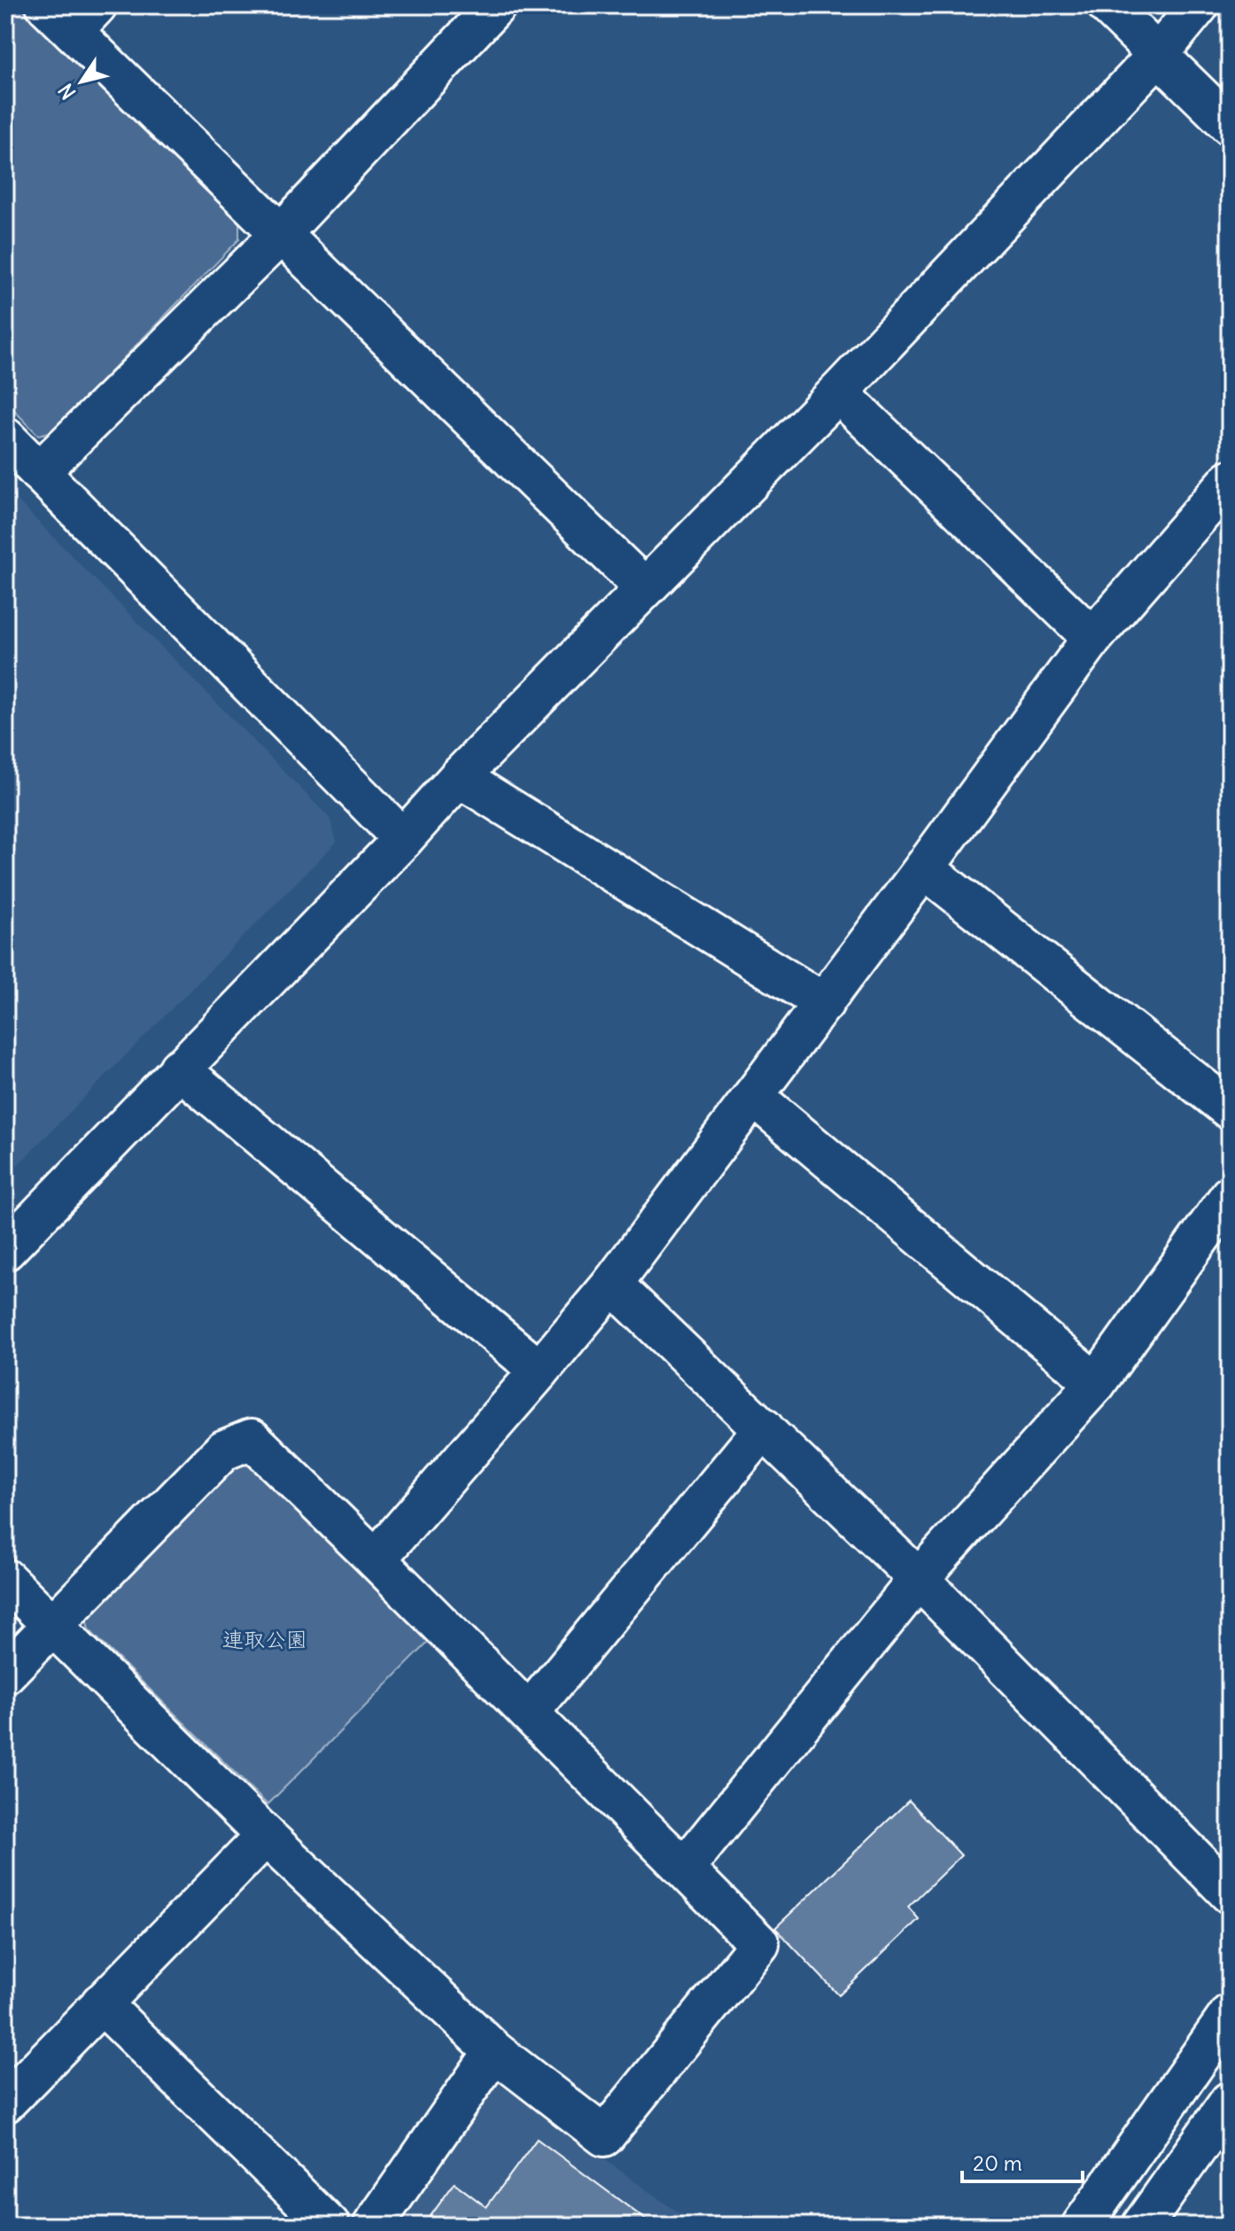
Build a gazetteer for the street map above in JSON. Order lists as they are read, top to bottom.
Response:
{
  "parks": ["連取公園"],
  "scale_bar": "20 m",
  "north": "bottom left"
}
